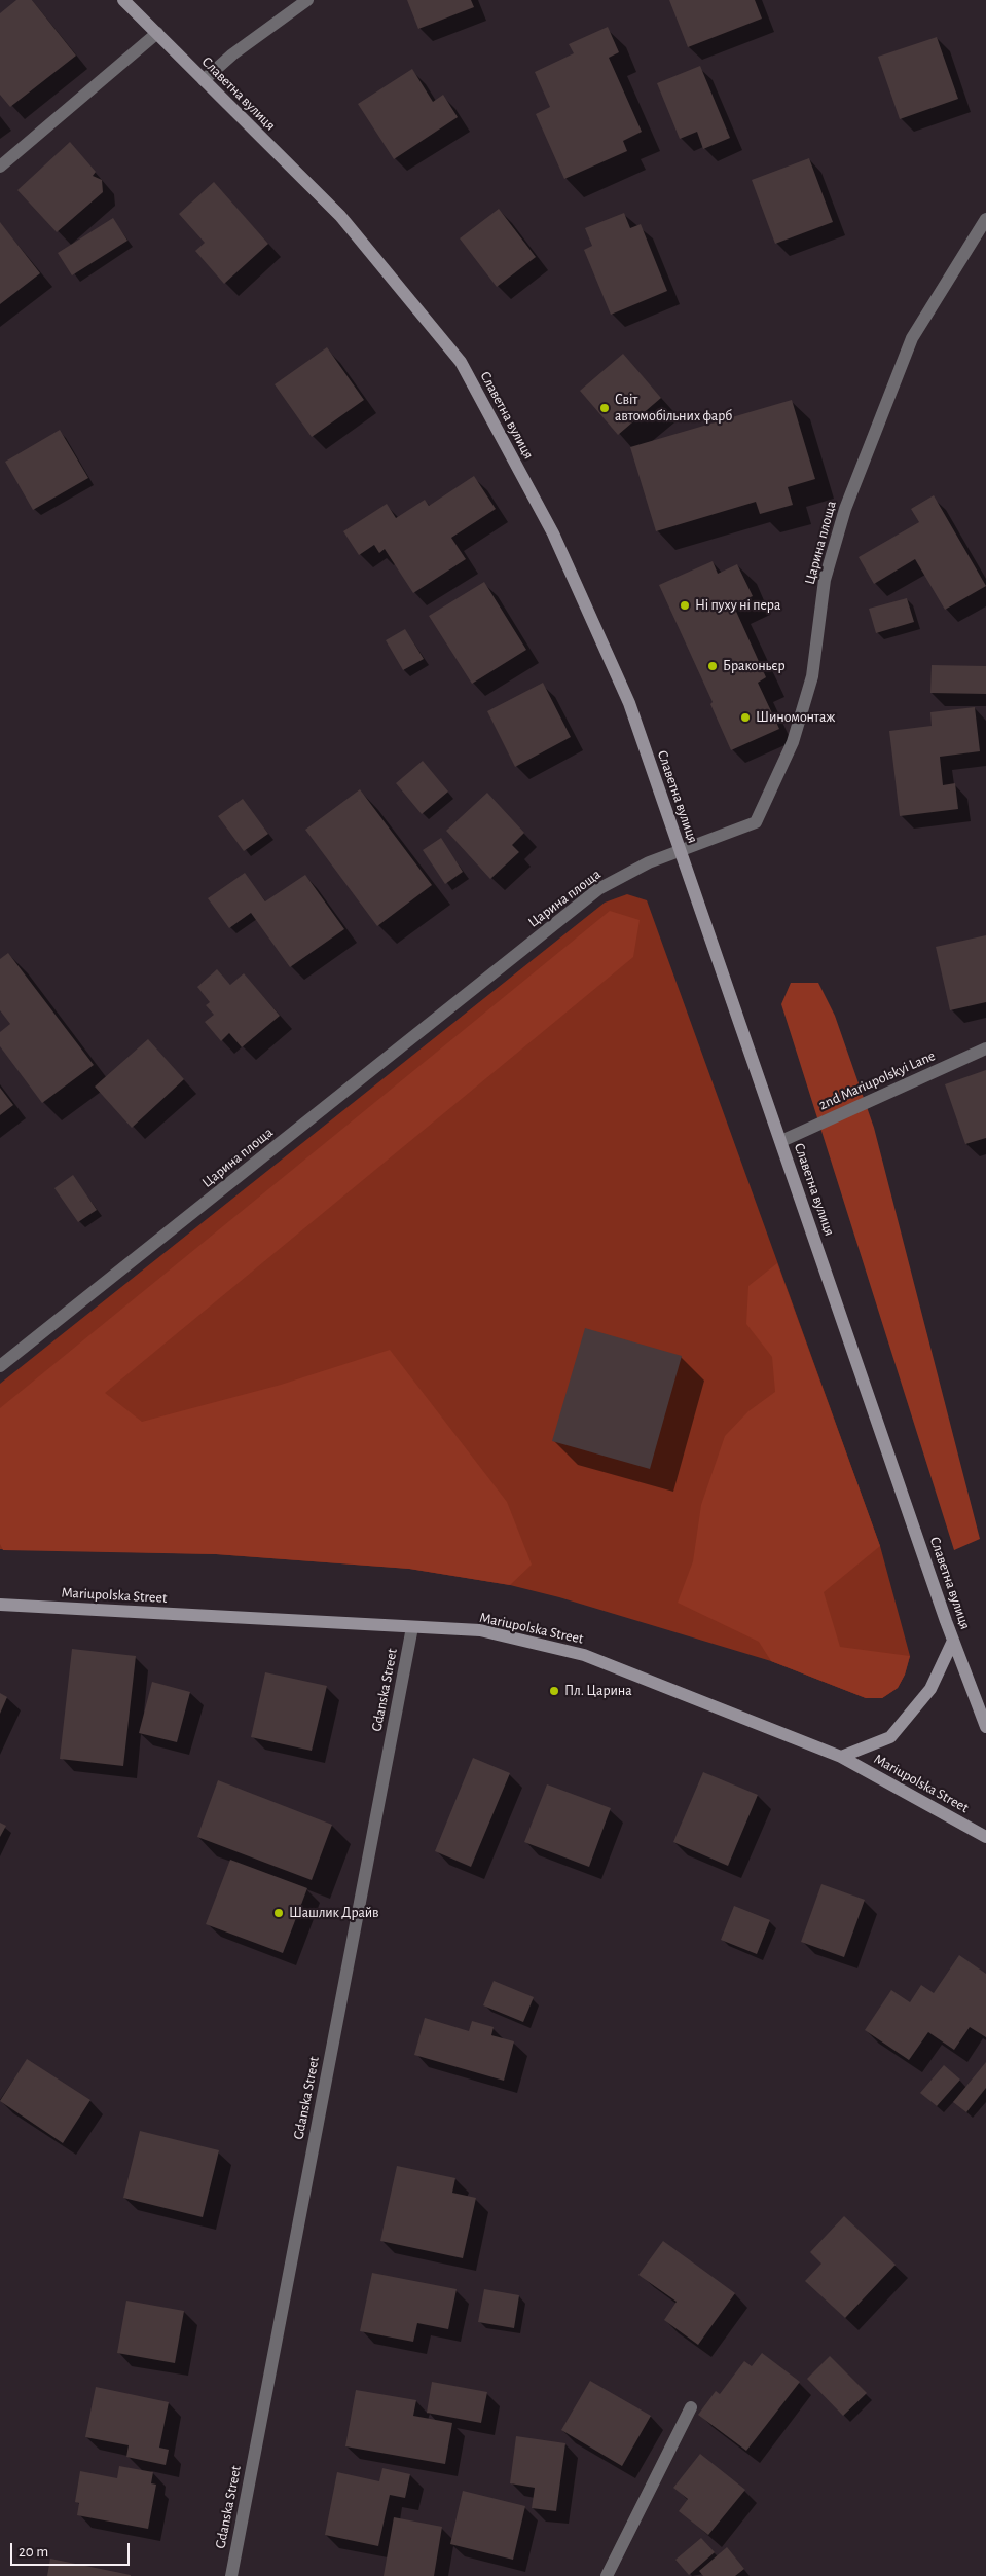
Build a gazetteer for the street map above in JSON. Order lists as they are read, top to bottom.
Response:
{
  "streets": {
    "main road": ["Славетна вулиця", "Mariupolska Street"],
    "street": ["Царина площа", "2nd Mariupolskyi Lane", "Gdanska Street"]
  },
  "crossings": [
    ["Славетна вулиця", "Царина площа"],
    ["Славетна вулиця", "2nd Mariupolskyi Lane"],
    ["Mariupolska Street", "Gdanska Street"]
  ],
  "places": [
    "Світ автомобільних фарб",
    "Ні пуху ні пера",
    "Браконьєр",
    "Шиномонтаж",
    "Пл. Царина",
    "Шашлик Драйв"
  ],
  "scale_bar": "20 m"
}
